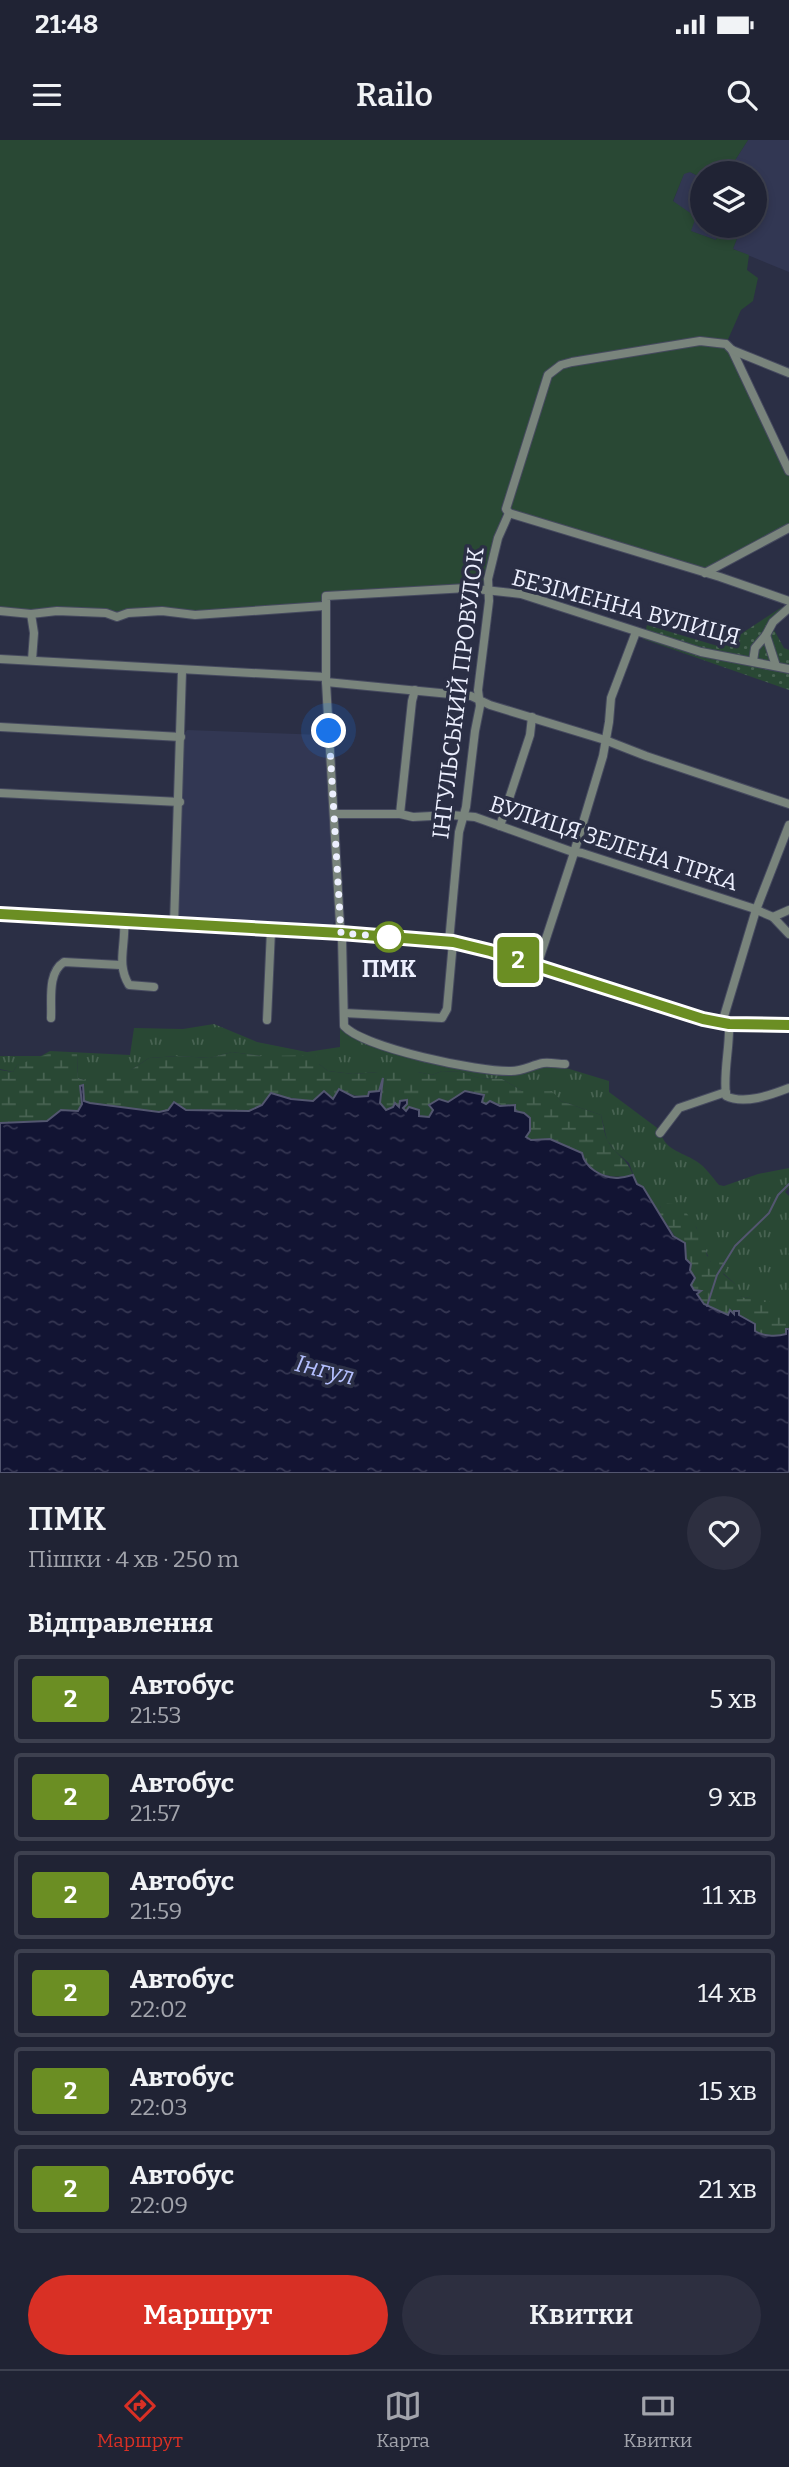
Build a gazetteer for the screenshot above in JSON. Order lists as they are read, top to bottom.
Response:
{
  "streets": {
    "street": ["БЕЗІМЕННА ВУЛИЦЯ", "ІНГУЛЬСЬКИЙ ПРОВУЛОК", "ВУЛИЦЯ ЗЕЛЕНА ГІРКА"]
  },
  "crossings": [
    ["БЕЗІМЕННА ВУЛИЦЯ", "ІНГУЛЬСЬКИЙ ПРОВУЛОК"],
    ["ІНГУЛЬСЬКИЙ ПРОВУЛОК", "ВУЛИЦЯ ЗЕЛЕНА ГІРКА"]
  ],
  "water": ["Інгул"],
  "places": ["ПМК"],
  "lines": ["bus line 2"],
  "page": {
    "status": "21:48",
    "header": "Railo",
    "on_map": "2",
    "heading": [
      ["ПМК", "Пішки · 4 хв · 250 m"],
      "Відправлення"
    ],
    "list": [
      {
        "mark": "2",
        "name": "Автобус",
        "note": "21:53",
        "value": "5 хв"
      },
      {
        "mark": "2",
        "name": "Автобус",
        "note": "21:57",
        "value": "9 хв"
      },
      {
        "mark": "2",
        "name": "Автобус",
        "note": "21:59",
        "value": "11 хв"
      },
      {
        "mark": "2",
        "name": "Автобус",
        "note": "22:02",
        "value": "14 хв"
      },
      {
        "mark": "2",
        "name": "Автобус",
        "note": "22:03",
        "value": "15 хв"
      },
      {
        "mark": "2",
        "name": "Автобус",
        "note": "22:09",
        "value": "21 хв"
      }
    ],
    "buttons": ["Маршрут", "Квитки"],
    "tabs": ["Маршрут", "Карта", "Квитки"]
  }
}
